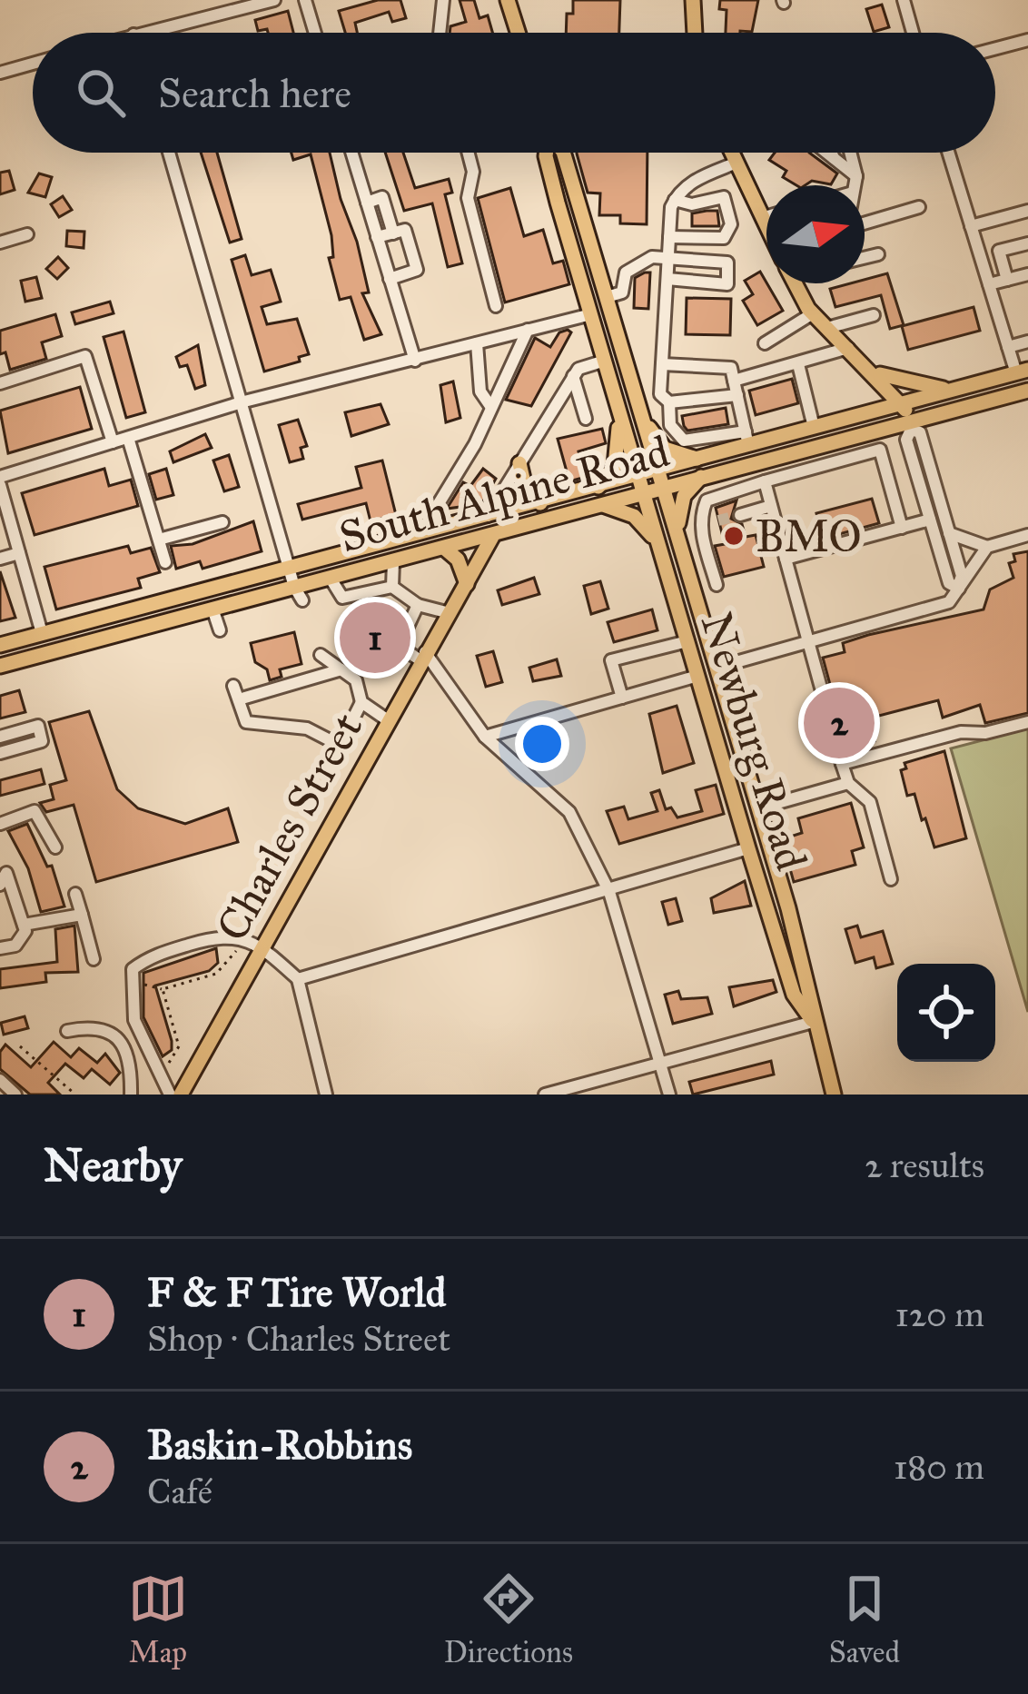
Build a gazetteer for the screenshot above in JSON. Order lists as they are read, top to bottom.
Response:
{
  "streets": {
    "main road": ["South Alpine Road", "Newburg Road", "Charles Street"]
  },
  "crossings": [
    ["South Alpine Road", "Newburg Road"],
    ["South Alpine Road", "Charles Street"]
  ],
  "places": ["BMO"],
  "north": "right",
  "page": {
    "search": "Search here",
    "pins": ["1", "2"],
    "heading": ["Nearby", "2 results"],
    "list": [
      {
        "mark": "1",
        "name": "F & F Tire World",
        "note": "Shop · Charles Street",
        "value": "120 m"
      },
      {
        "mark": "2",
        "name": "Baskin-Robbins",
        "note": "Café",
        "value": "180 m"
      }
    ],
    "nav": ["Map", "Directions", "Saved"]
  }
}
